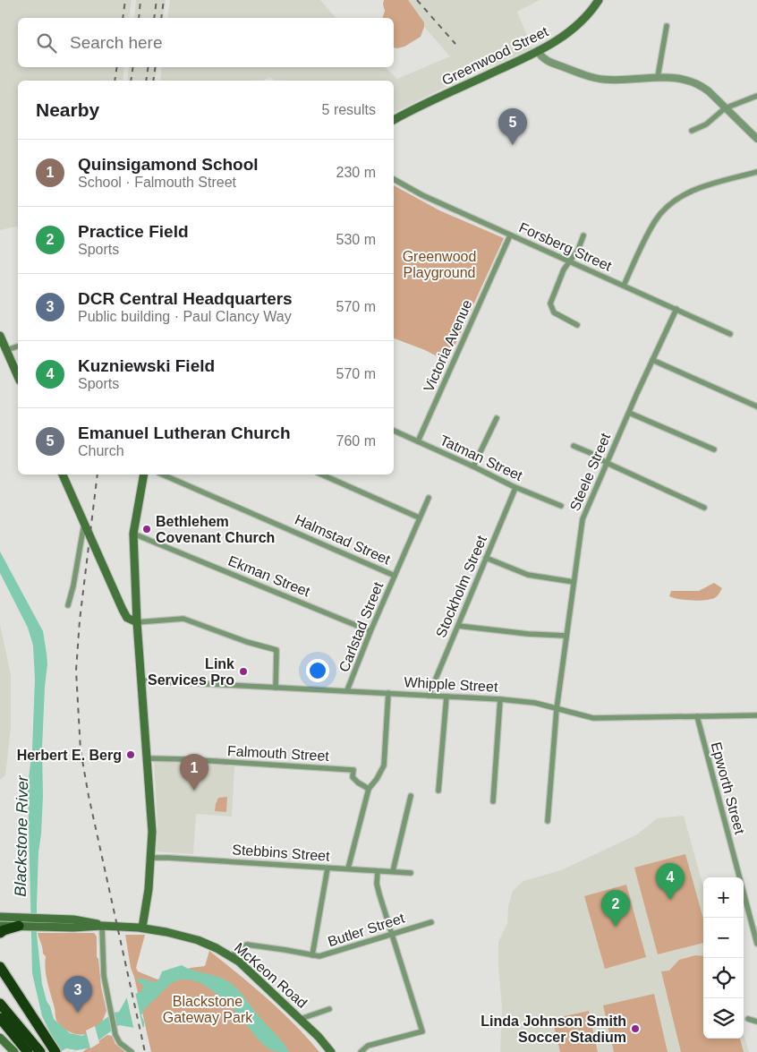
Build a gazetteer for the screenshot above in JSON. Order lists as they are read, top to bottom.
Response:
{
  "streets": {
    "main road": ["Greenwood Street", "McKeon Road"],
    "street": [
      "Forsberg Street",
      "Victoria Avenue",
      "Tatman Street",
      "Steele Street",
      "Halmstad Street",
      "Ekman Street",
      "Stockholm Street",
      "Carlstad Street",
      "Whipple Street",
      "Falmouth Street",
      "Epworth Street",
      "Stebbins Street",
      "Butler Street"
    ]
  },
  "crossings": [
    ["Forsberg Street", "Victoria Avenue"],
    ["Forsberg Street", "Steele Street"],
    ["Victoria Avenue", "Tatman Street"],
    ["Tatman Street", "Stockholm Street"],
    ["Steele Street", "Whipple Street"],
    ["Halmstad Street", "Carlstad Street"],
    ["Ekman Street", "Carlstad Street"],
    ["Stockholm Street", "Whipple Street"],
    ["Carlstad Street", "Whipple Street"],
    ["Whipple Street", "Epworth Street"],
    ["Butler Street", "McKeon Road"]
  ],
  "water": ["Blackstone River"],
  "parks": ["Greenwood Playground", "Blackstone Gateway Park"],
  "places": [
    "Bethlehem Covenant Church",
    "Link Services Pro",
    "Herbert E. Berg",
    "Linda Johnson Smith Soccer Stadium"
  ],
  "page": {
    "search": "Search here",
    "heading": ["Nearby", "5 results"],
    "pins": [
      "5",
      "1",
      "4",
      "2",
      "3"
    ],
    "list": [
      {
        "mark": "1",
        "name": "Quinsigamond School",
        "note": "School · Falmouth Street",
        "value": "230 m"
      },
      {
        "mark": "2",
        "name": "Practice Field",
        "note": "Sports",
        "value": "530 m"
      },
      {
        "mark": "3",
        "name": "DCR Central Headquarters",
        "note": "Public building · Paul Clancy Way",
        "value": "570 m"
      },
      {
        "mark": "4",
        "name": "Kuzniewski Field",
        "note": "Sports",
        "value": "570 m"
      },
      {
        "mark": "5",
        "name": "Emanuel Lutheran Church",
        "note": "Church",
        "value": "760 m"
      }
    ],
    "map_buttons": ["+", "−"]
  }
}
